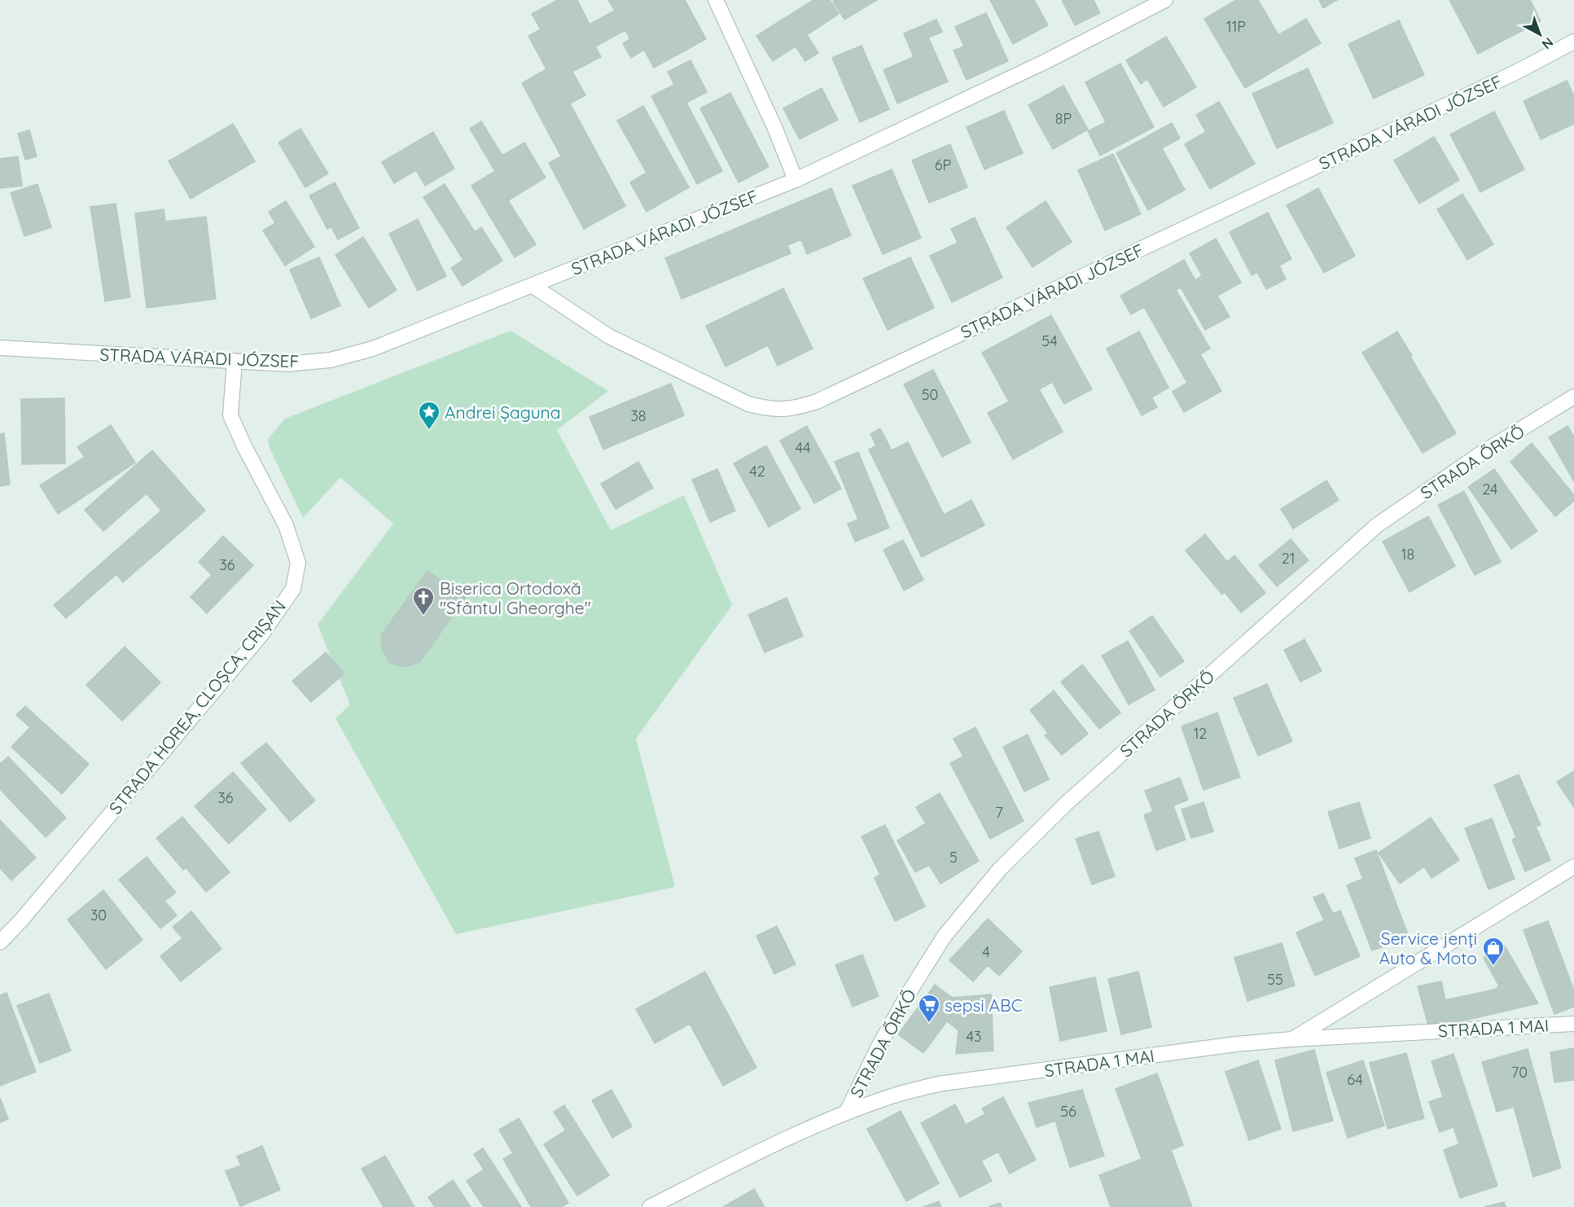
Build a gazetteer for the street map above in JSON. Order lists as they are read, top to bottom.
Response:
{
  "streets": {
    "street": [
      "STRADA VÁRADI JÓZSEF",
      "STRADA ŐRKŐ",
      "STRADA HOREA, CLOȘCA, CRIȘAN",
      "STRADA 1 MAI"
    ]
  },
  "crossings": [
    ["STRADA VÁRADI JÓZSEF", "STRADA HOREA, CLOȘCA, CRIȘAN"],
    ["STRADA ŐRKŐ", "STRADA 1 MAI"]
  ],
  "places": {
    "place": ["Andrei Șaguna"],
    "church": ["Biserica Ortodoxă \"Sfântul Gheorghe\""],
    "shop": ["Service jenți Auto & Moto"],
    "supermarket": ["sepsi ABC"]
  },
  "house_numbers": [
    "11P",
    "8P",
    "6P",
    "54",
    "50",
    "38",
    "44",
    "42",
    "24",
    "18",
    "21",
    "36",
    "12",
    "36",
    "7",
    "5",
    "30",
    "4",
    "55",
    "43",
    "70",
    "64",
    "56"
  ],
  "north": "bottom right"
}
